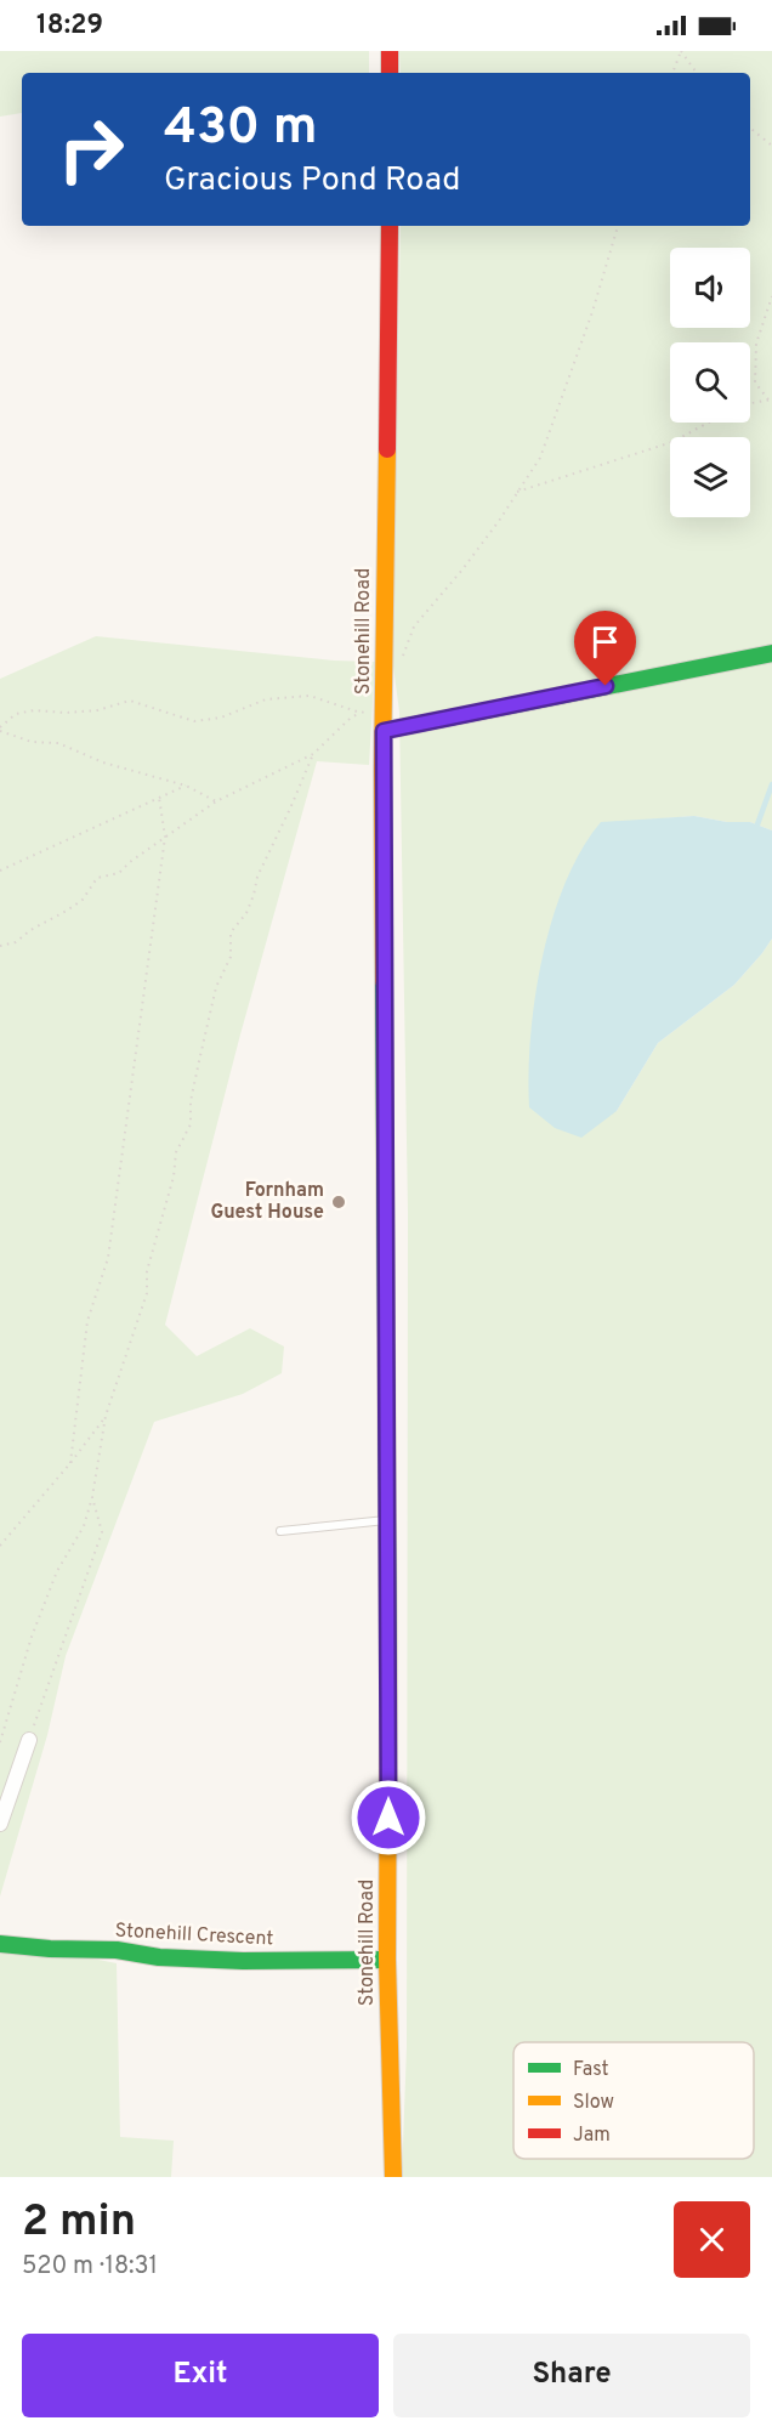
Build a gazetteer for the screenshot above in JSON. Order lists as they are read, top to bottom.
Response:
{
  "streets": {
    "street": ["Stonehill Road", "Stonehill Crescent"]
  },
  "crossings": [
    ["Stonehill Road", "Stonehill Crescent"]
  ],
  "places": ["Fornham Guest House"],
  "legend": ["Fast", "Slow", "Jam"],
  "page": {
    "status": "18:29",
    "turn": ["430 m", "Gracious Pond Road"],
    "heading": ["2 min", "520 m · 18:31"],
    "buttons": ["Exit", "Share"]
  }
}
